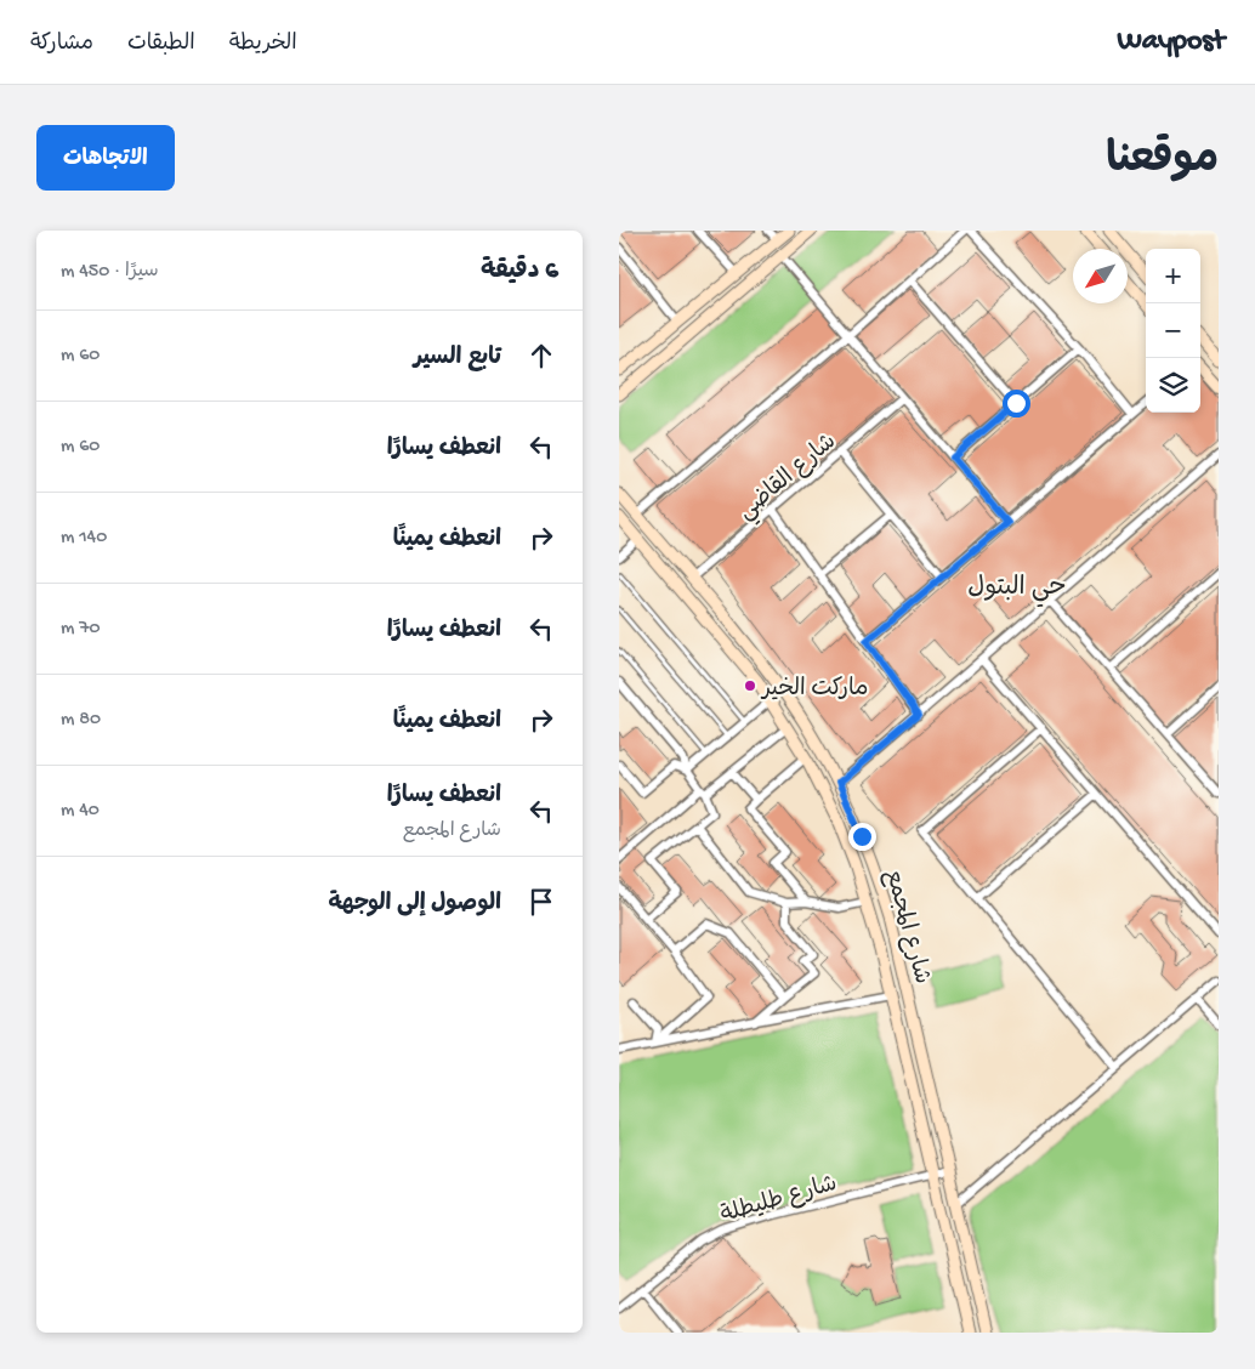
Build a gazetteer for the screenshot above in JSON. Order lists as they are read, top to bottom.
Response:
{
  "streets": {
    "street": ["شارع القاضي", "شارع المجمع", "شارع طليطلة"]
  },
  "crossings": [
    ["شارع القاضي", "شارع المجمع"],
    ["شارع المجمع", "شارع طليطلة"]
  ],
  "districts": ["حي البتول"],
  "places": ["ماركت الخير"],
  "north": "bottom left",
  "page": {
    "header": "Waypost",
    "nav": ["الخريطة", "الطبقات", "مشاركة"],
    "title": "موقعنا",
    "buttons": "الاتجاهات",
    "heading": ["6 دقيقة", "سيرًا · 450 m"],
    "map_buttons": ["+", "−"],
    "list": [
      ["تابع السير", "60 m"],
      ["انعطف يسارًا", "60 m"],
      ["انعطف يمينًا", "140 m"],
      ["انعطف يسارًا", "70 m"],
      ["انعطف يمينًا", "80 m"],
      ["انعطف يسارًا", "شارع المجمع", "40 m"],
      "الوصول إلى الوجهة"
    ]
  }
}
